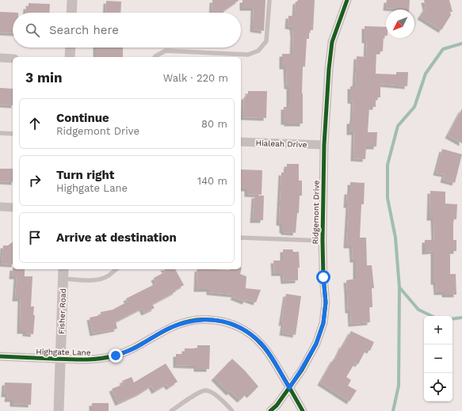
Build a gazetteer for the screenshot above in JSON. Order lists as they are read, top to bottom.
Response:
{
  "streets": {
    "street": [
      "Hialeah Drive",
      "Ridgemont Drive",
      "Fisher Road",
      "Highgate Lane"
    ]
  },
  "crossings": [
    ["Hialeah Drive", "Ridgemont Drive"],
    ["Ridgemont Drive", "Highgate Lane"],
    ["Fisher Road", "Highgate Lane"]
  ],
  "north": "bottom left",
  "page": {
    "search": "Search here",
    "heading": ["3 min", "Walk · 220 m"],
    "list": [
      ["Continue", "Ridgemont Drive", "80 m"],
      ["Turn right", "Highgate Lane", "140 m"],
      "Arrive at destination"
    ],
    "map_buttons": ["+", "−"]
  }
}
